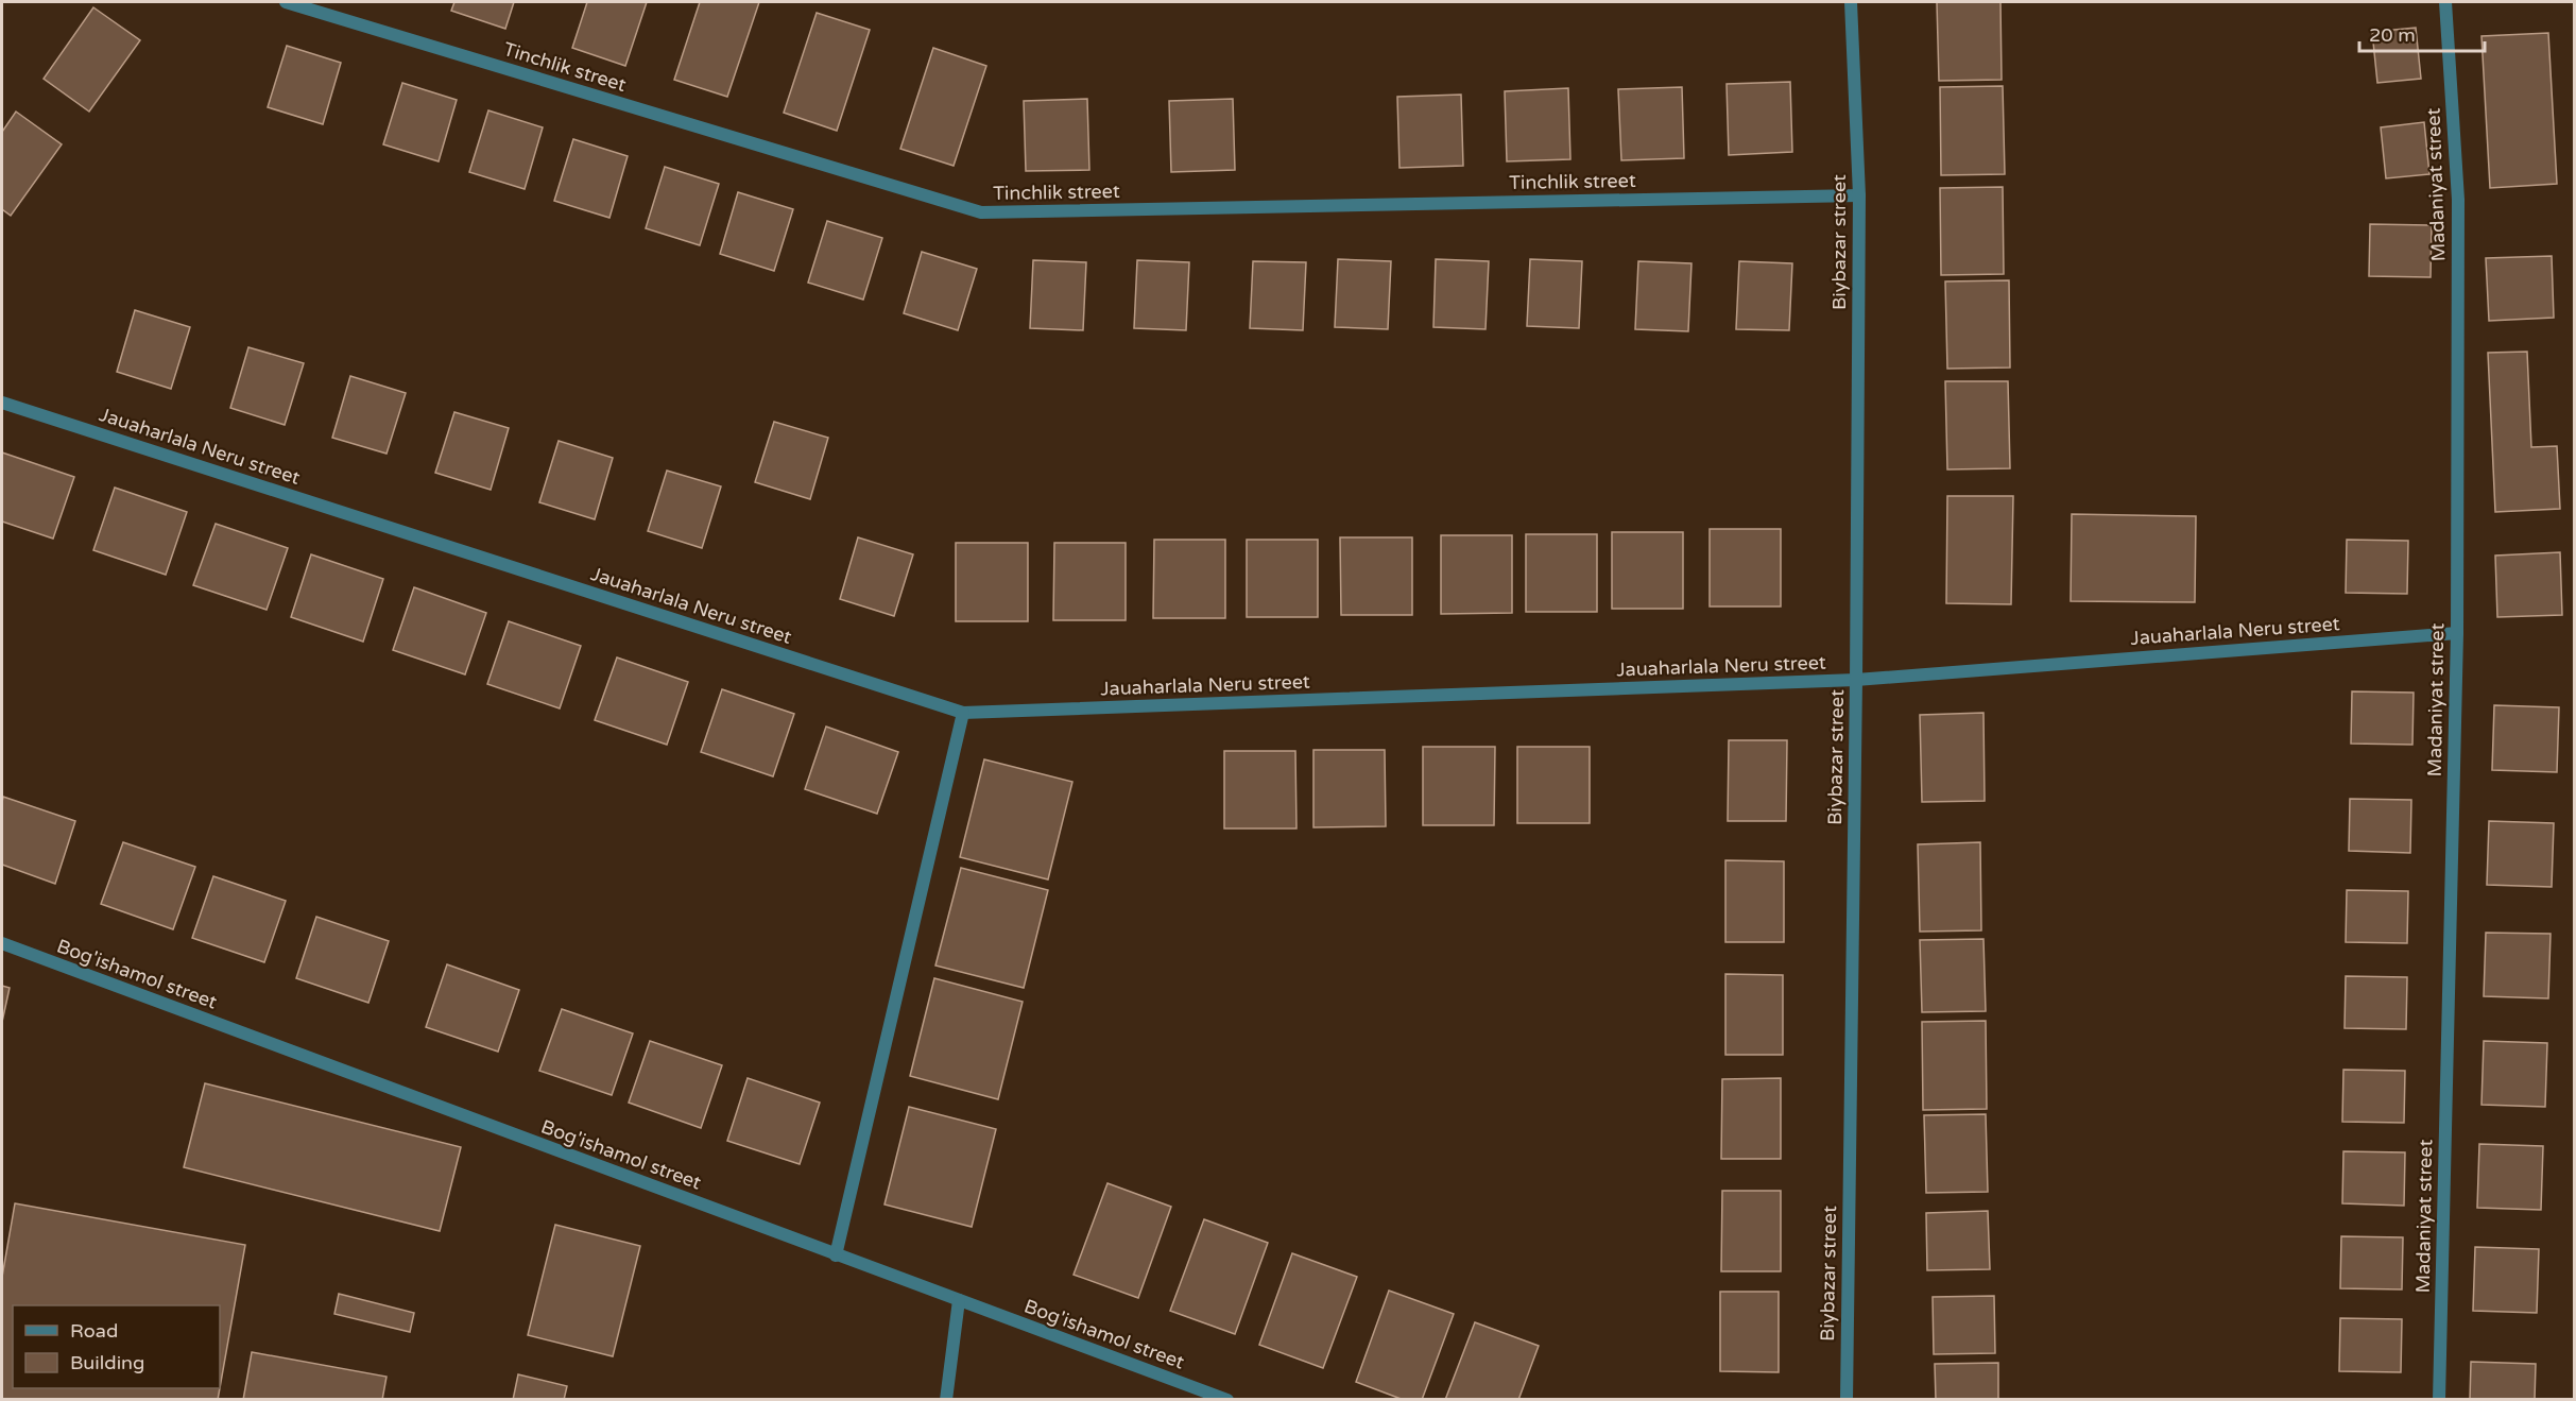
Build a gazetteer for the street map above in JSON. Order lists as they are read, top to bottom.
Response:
{
  "streets": {
    "street": [
      "Tinchlik street",
      "Madaniyat street",
      "Biybazar street",
      "Jauaharlala Neru street",
      "Bog'ishamol street"
    ]
  },
  "crossings": [
    ["Tinchlik street", "Biybazar street"],
    ["Madaniyat street", "Jauaharlala Neru street"],
    ["Biybazar street", "Jauaharlala Neru street"]
  ],
  "legend": ["Road", "Building"],
  "scale_bar": "20 m"
}
